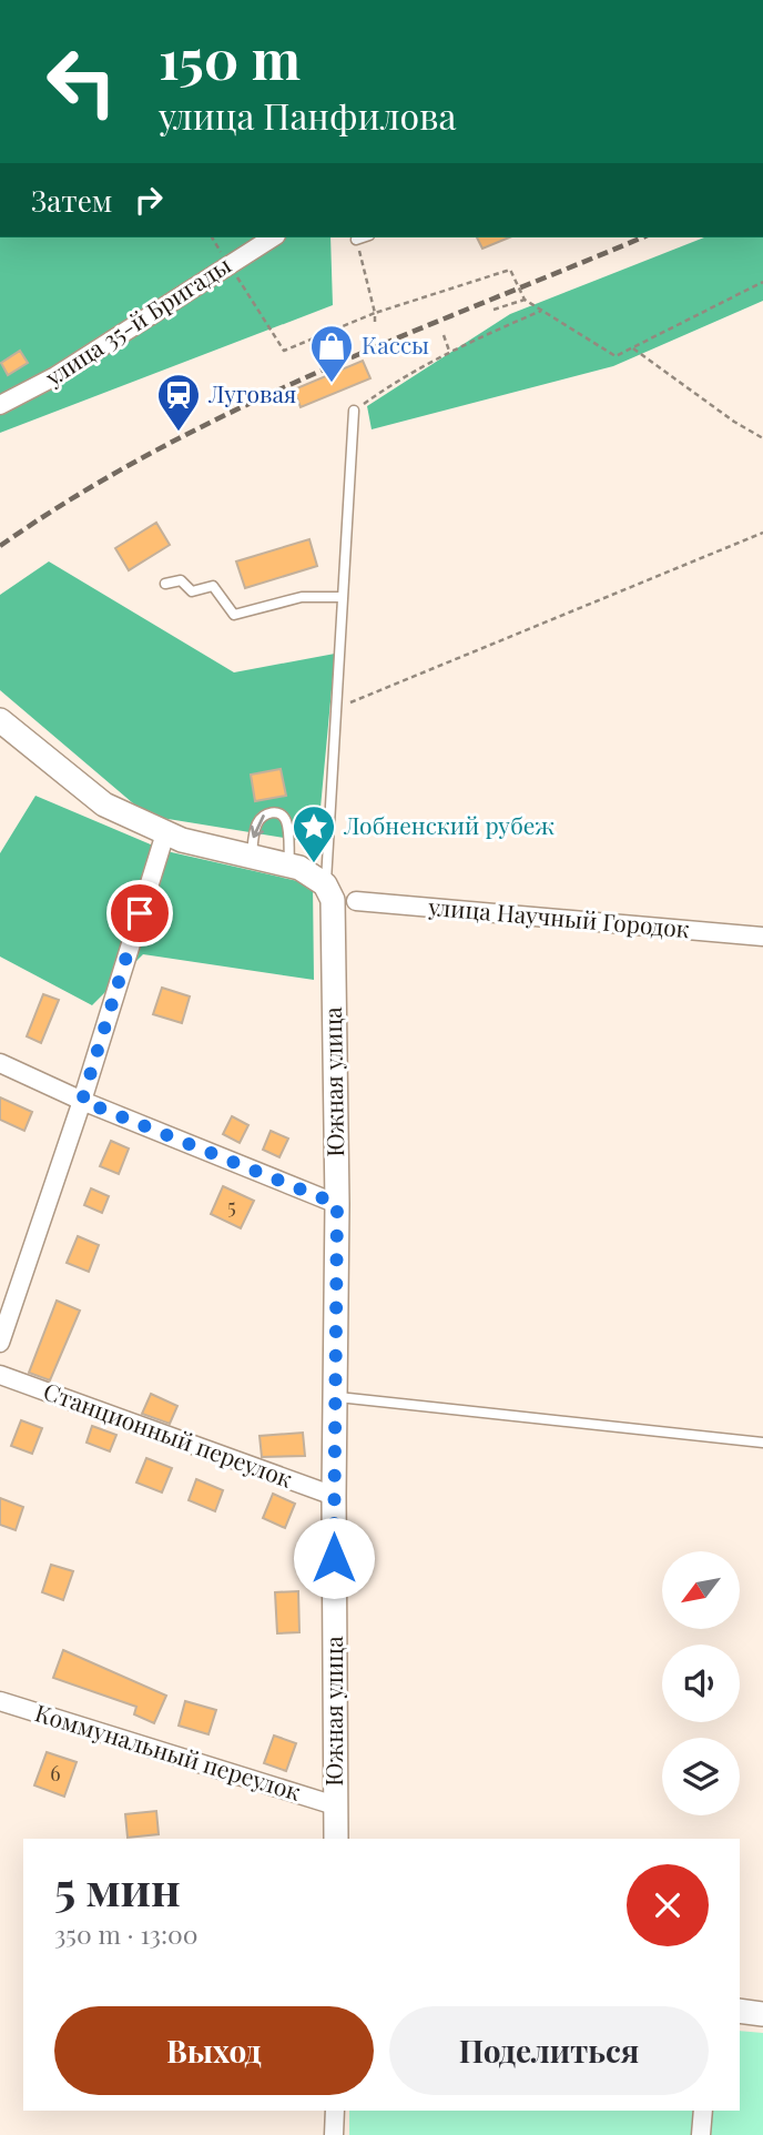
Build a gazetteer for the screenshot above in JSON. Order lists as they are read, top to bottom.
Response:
{
  "streets": {
    "street": [
      "улица 35-й Бригады",
      "улица Научный Городок",
      "Южная улица",
      "Станционный переулок",
      "Коммунальный переулок"
    ]
  },
  "crossings": [
    ["Южная улица", "Станционный переулок"],
    ["Южная улица", "Коммунальный переулок"]
  ],
  "places": {
    "shop": ["Кассы"],
    "station": ["Луговая"],
    "place": ["Лобненский рубеж"]
  },
  "house_numbers": ["5", "6"],
  "north": "bottom left",
  "page": {
    "turn": ["150 m", "улица Панфилова"],
    "then": "Затем",
    "heading": ["5 мин", "350 m · 13:00"],
    "buttons": ["Выход", "Поделиться"]
  }
}
